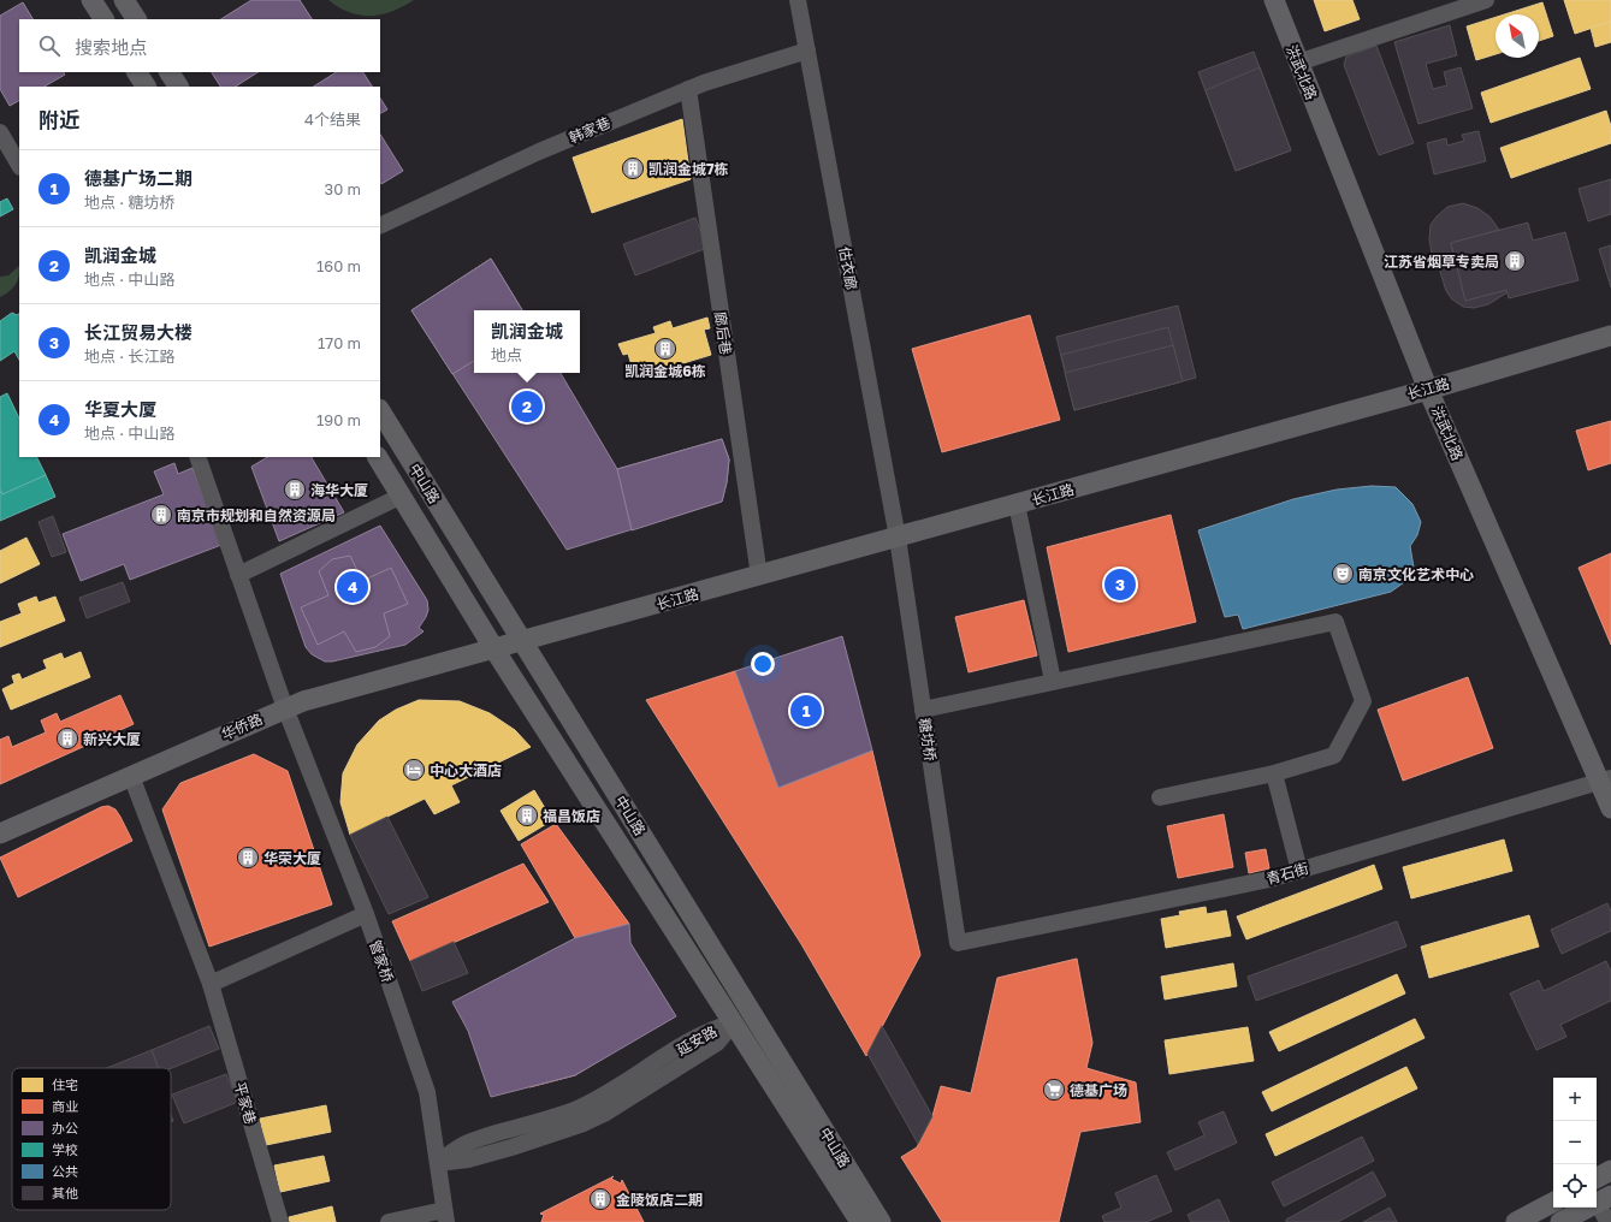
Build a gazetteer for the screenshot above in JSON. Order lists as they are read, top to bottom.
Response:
{
  "streets": {
    "main road": [
      "洪武北路",
      "长江路",
      "中山路",
      "华侨路"
    ],
    "street": [
      "韩家巷",
      "估衣廊",
      "廊后巷",
      "糖坊桥",
      "青石街",
      "管家桥",
      "延安路",
      "平家巷"
    ]
  },
  "crossings": [
    ["洪武北路", "长江路"],
    ["洪武北路", "青石街"],
    ["韩家巷", "估衣廊"],
    ["韩家巷", "廊后巷"],
    ["估衣廊", "长江路"],
    ["估衣廊", "糖坊桥"],
    ["廊后巷", "长江路"],
    ["长江路", "中山路"],
    ["长江路", "华侨路"],
    ["长江路", "糖坊桥"],
    ["中山路", "华侨路"],
    ["中山路", "延安路"],
    ["华侨路", "管家桥"],
    ["华侨路", "平家巷"],
    ["糖坊桥", "青石街"],
    ["管家桥", "延安路"]
  ],
  "places": {
    "building": [
      "凯润金城7栋",
      "江苏省烟草专卖局",
      "凯润金城6栋",
      "海华大厦",
      "南京市规划和自然资源局",
      "新兴大厦",
      "福昌饭店",
      "华荣大厦",
      "金陵饭店二期"
    ],
    "theatre": ["南京文化艺术中心"],
    "hotel": ["中心大酒店"],
    "supermarket": ["德基广场"]
  },
  "legend": [
    "住宅",
    "商业",
    "办公",
    "学校",
    "公共",
    "其他"
  ],
  "north": "top left",
  "page": {
    "search": "搜索地点",
    "heading": ["附近", "4个结果"],
    "list": [
      {
        "mark": "1",
        "name": "德基广场二期",
        "note": "地点 · 糖坊桥",
        "value": "30 m"
      },
      {
        "mark": "2",
        "name": "凯润金城",
        "note": "地点 · 中山路",
        "value": "160 m"
      },
      {
        "mark": "3",
        "name": "长江贸易大楼",
        "note": "地点 · 长江路",
        "value": "170 m"
      },
      {
        "mark": "4",
        "name": "华夏大厦",
        "note": "地点 · 中山路",
        "value": "190 m"
      }
    ],
    "popup": ["凯润金城", "地点"],
    "pins": [
      "2",
      "3",
      "4",
      "1"
    ],
    "map_buttons": ["+", "−"]
  }
}
